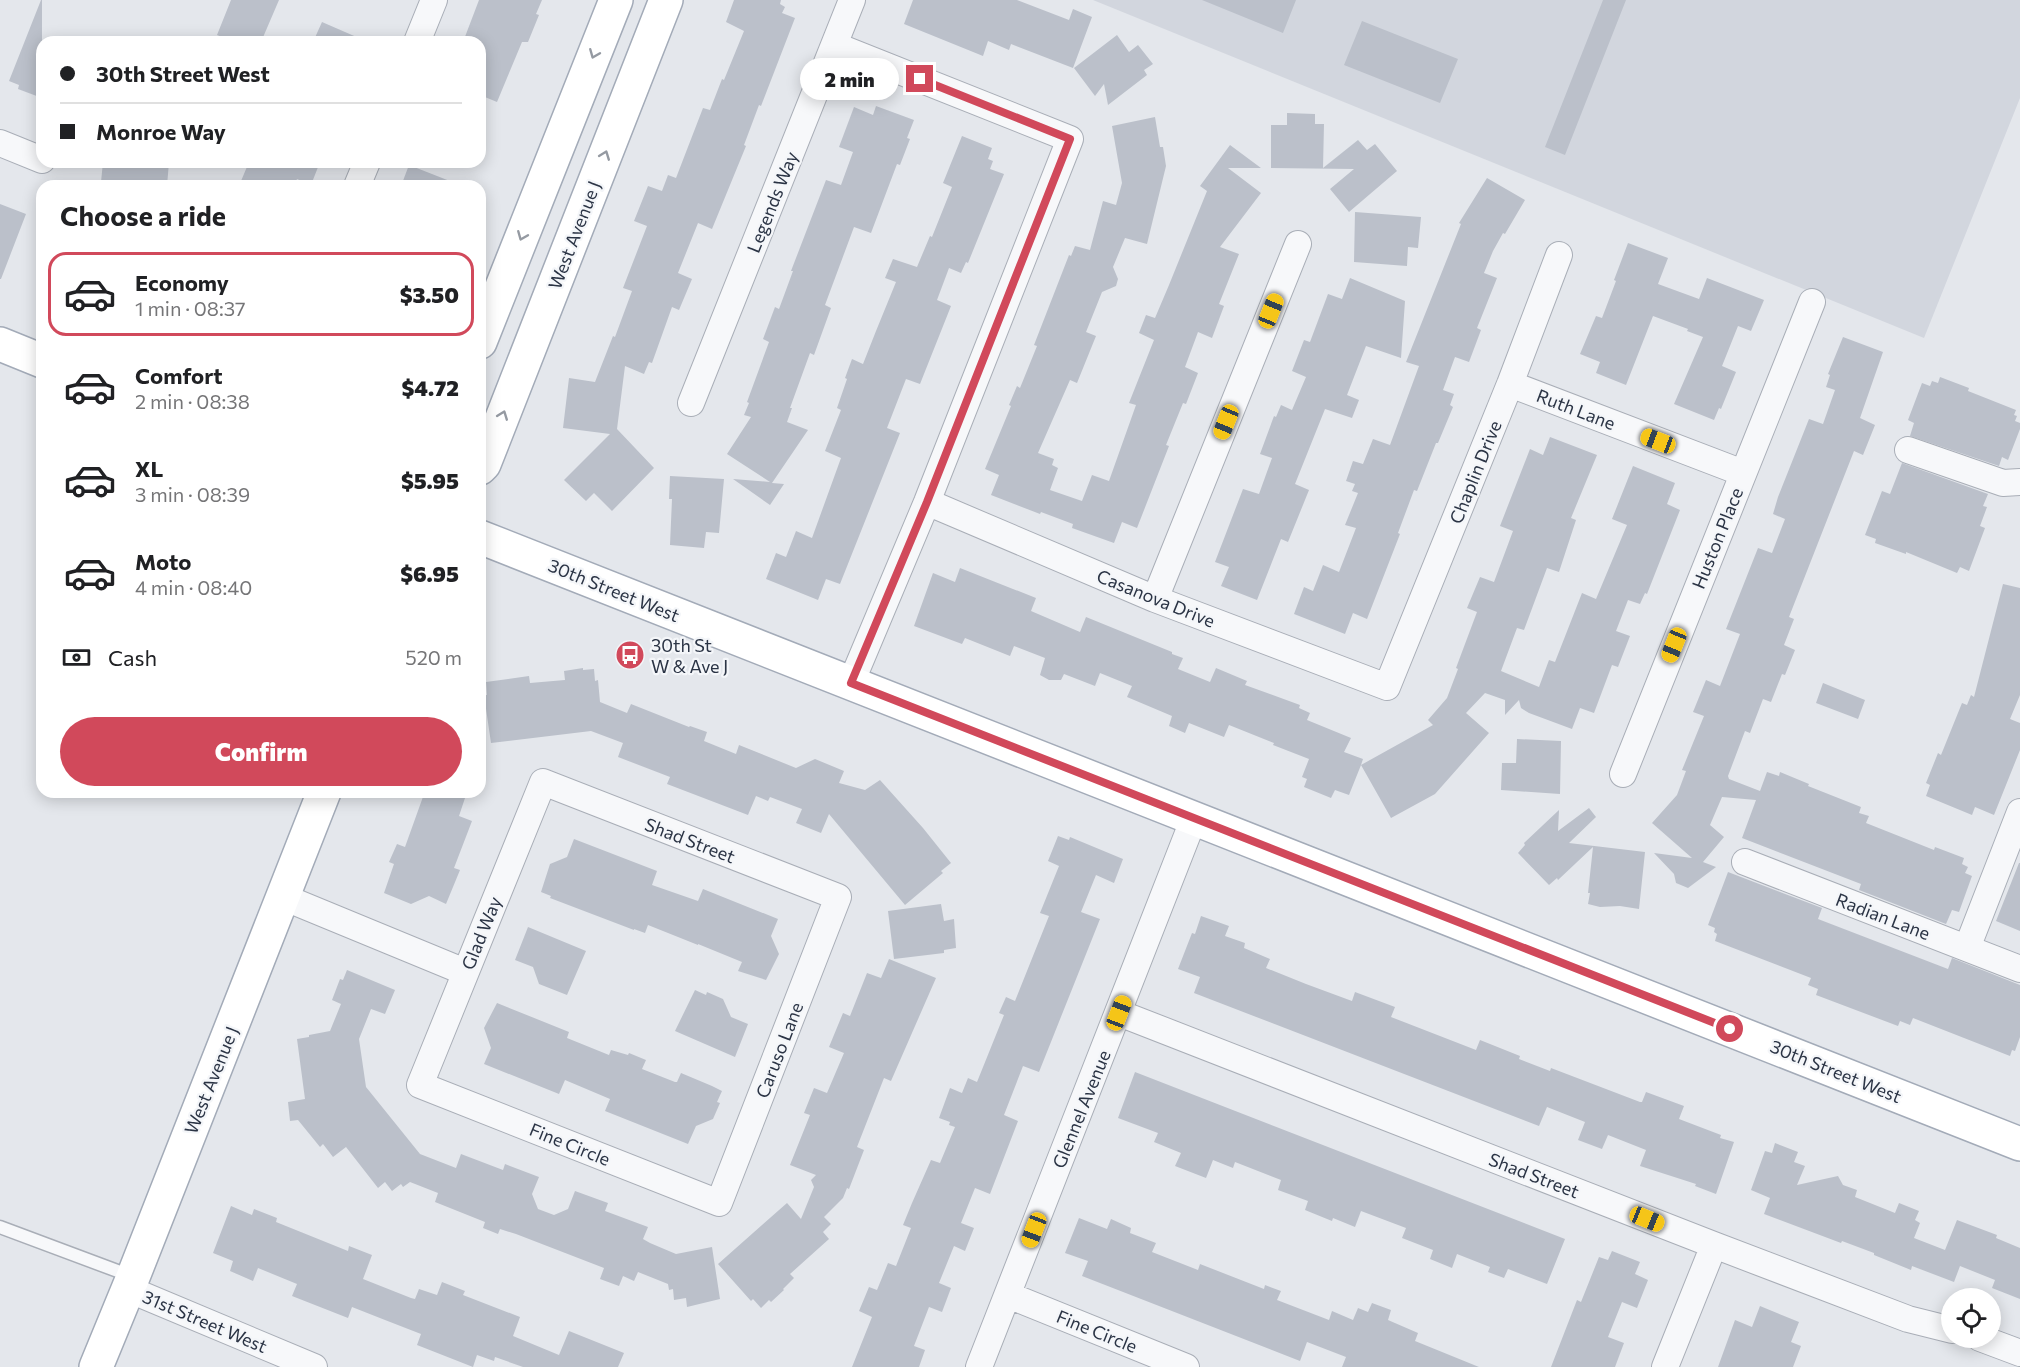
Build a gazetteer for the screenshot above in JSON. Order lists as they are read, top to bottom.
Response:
{
  "streets": {
    "main road": ["West Avenue J", "30th Street West"],
    "street": [
      "Legends Way",
      "Ruth Lane",
      "Chaplin Drive",
      "Huston Place",
      "Casanova Drive",
      "Shad Street",
      "Radian Lane",
      "Glad Way",
      "Caruso Lane",
      "Glennel Avenue",
      "Fine Circle",
      "31st Street West"
    ]
  },
  "crossings": [
    ["West Avenue J", "31st Street West"],
    ["Ruth Lane", "Chaplin Drive"],
    ["Ruth Lane", "Huston Place"],
    ["Chaplin Drive", "Casanova Drive"],
    ["30th Street West", "Glennel Avenue"],
    ["Shad Street", "Glad Way"],
    ["Shad Street", "Caruso Lane"],
    ["Shad Street", "Glennel Avenue"],
    ["Glad Way", "Fine Circle"],
    ["Caruso Lane", "Fine Circle"],
    ["Glennel Avenue", "Fine Circle"]
  ],
  "places": {
    "bus stop": ["30th St W & Ave J"]
  },
  "page": {
    "banner": ["30th Street West", "Monroe Way"],
    "bubble": "2 min",
    "heading": "Choose a ride",
    "list": [
      {
        "name": "Economy",
        "note": "1 min · 08:37",
        "value": "$3.50"
      },
      {
        "name": "Comfort",
        "note": "2 min · 08:38",
        "value": "$4.72"
      },
      {
        "name": "XL",
        "note": "3 min · 08:39",
        "value": "$5.95"
      },
      {
        "name": "Moto",
        "note": "4 min · 08:40",
        "value": "$6.95"
      }
    ],
    "pay": ["Cash", "520 m"],
    "buttons": "Confirm"
  }
}
